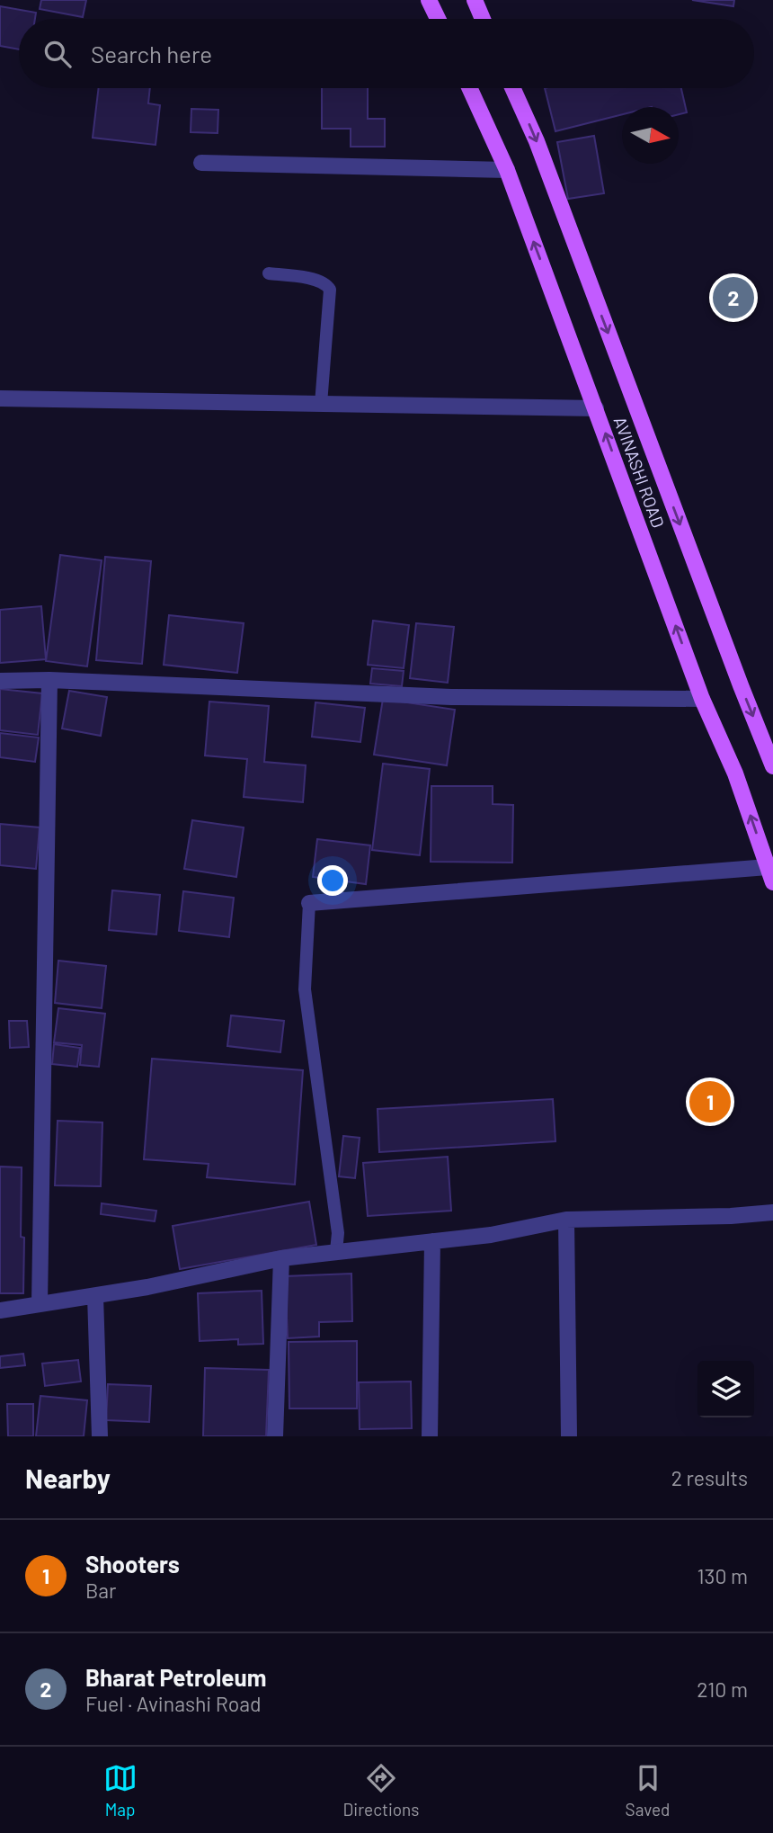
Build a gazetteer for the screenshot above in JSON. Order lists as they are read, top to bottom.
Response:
{
  "streets": {
    "main road": ["AVINASHI ROAD"]
  },
  "north": "right",
  "page": {
    "search": "Search here",
    "pins": ["2", "1"],
    "heading": ["Nearby", "2 results"],
    "list": [
      {
        "mark": "1",
        "name": "Shooters",
        "note": "Bar",
        "value": "130 m"
      },
      {
        "mark": "2",
        "name": "Bharat Petroleum",
        "note": "Fuel · Avinashi Road",
        "value": "210 m"
      }
    ],
    "nav": ["Map", "Directions", "Saved"]
  }
}
